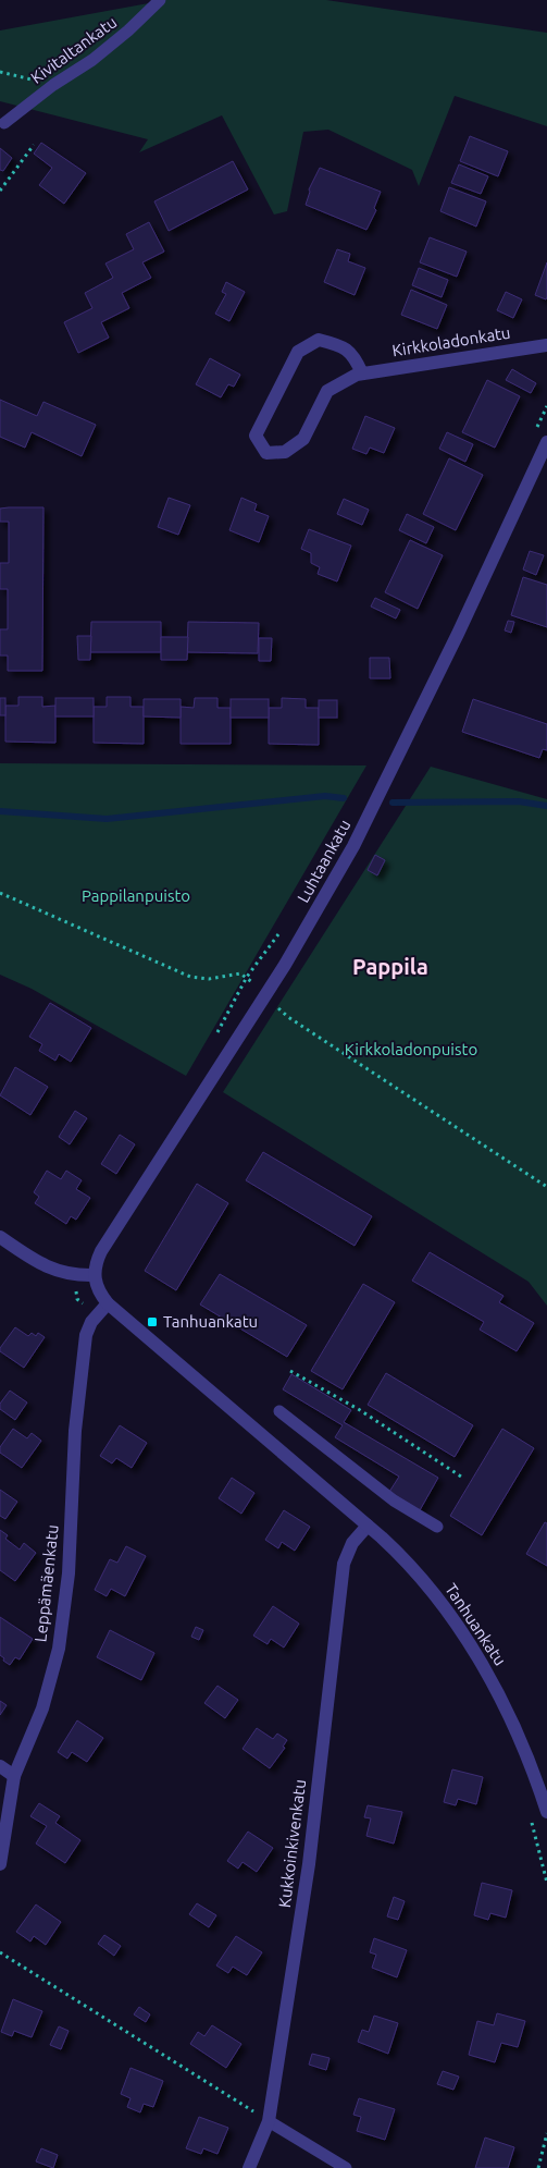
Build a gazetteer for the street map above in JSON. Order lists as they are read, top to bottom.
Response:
{
  "streets": {
    "street": [
      "Kirkkoladonkatu",
      "Luhtaankatu",
      "Leppämäenkatu",
      "Tanhuankatu",
      "Kukkoinkivenkatu"
    ],
    "lane": ["Kivitaltankatu"]
  },
  "crossings": [
    ["Luhtaankatu", "Tanhuankatu"],
    ["Leppämäenkatu", "Tanhuankatu"],
    ["Tanhuankatu", "Kukkoinkivenkatu"]
  ],
  "districts": ["Pappila"],
  "parks": ["Pappilanpuisto", "Kirkkoladonpuisto"],
  "places": {
    "transit": ["Tanhuankatu"]
  }
}
